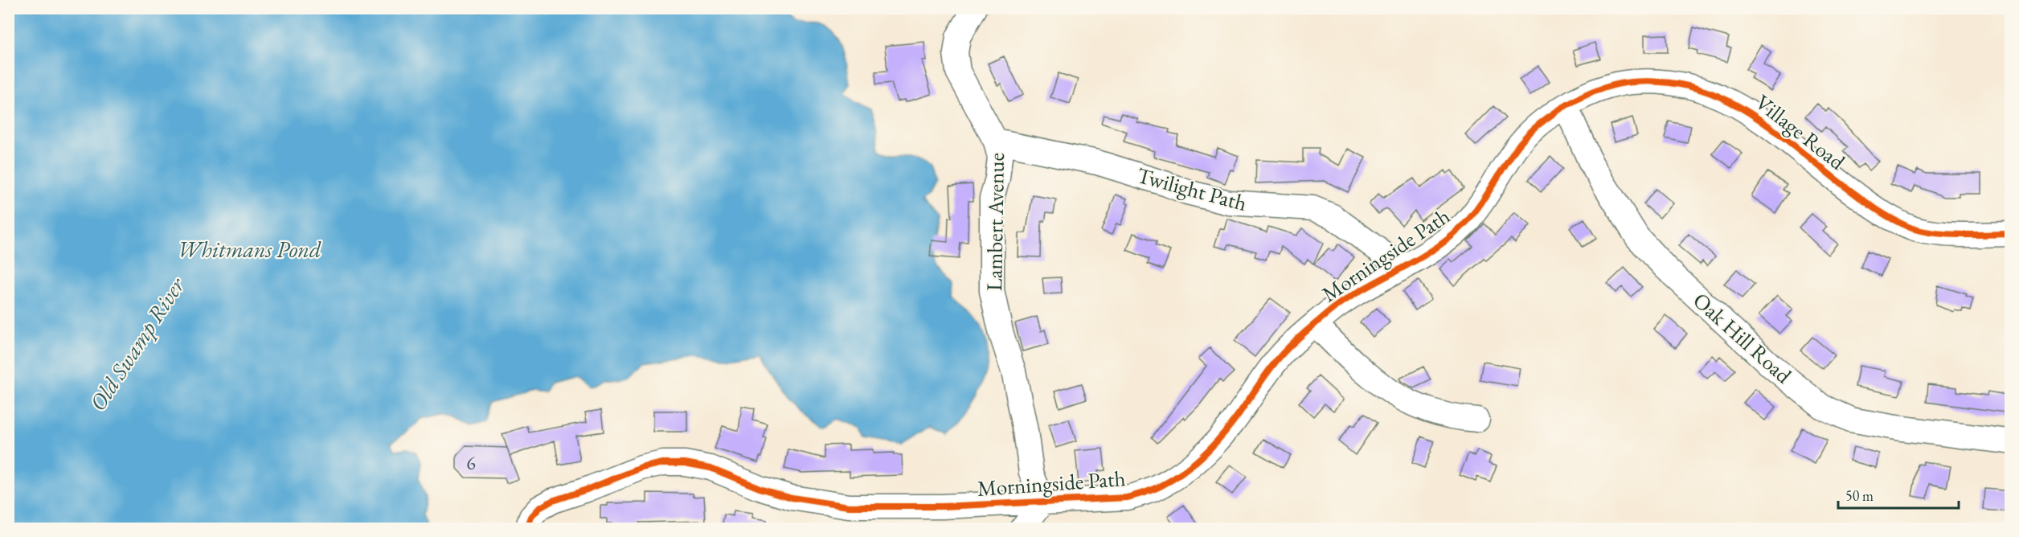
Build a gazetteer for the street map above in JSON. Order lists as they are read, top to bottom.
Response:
{
  "streets": {
    "street": [
      "Village Road",
      "Twilight Path",
      "Lambert Avenue",
      "Morningside Path",
      "Oak Hill Road"
    ]
  },
  "crossings": [
    ["Village Road", "Morningside Path"],
    ["Village Road", "Oak Hill Road"],
    ["Twilight Path", "Lambert Avenue"],
    ["Twilight Path", "Morningside Path"],
    ["Lambert Avenue", "Morningside Path"],
    ["Morningside Path", "Oak Hill Road"]
  ],
  "water": ["Whitmans Pond", "Old Swamp River"],
  "house_numbers": ["6"],
  "scale_bar": "50 m"
}
